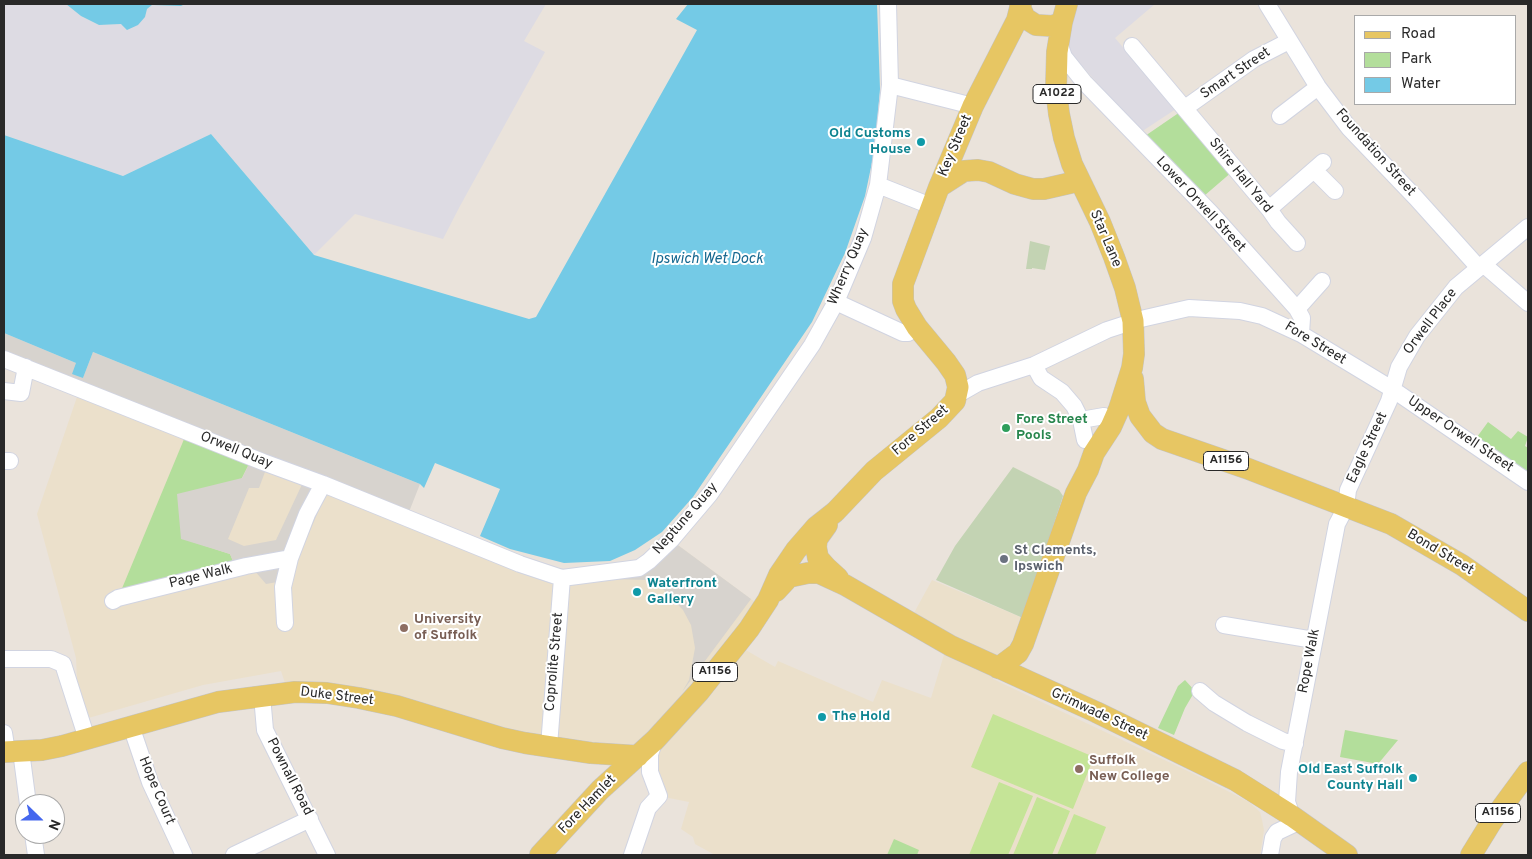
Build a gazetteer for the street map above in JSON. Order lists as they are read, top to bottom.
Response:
{
  "streets": {
    "main road": [
      "A1022",
      "Key Street",
      "Star Lane",
      "Fore Street",
      "A1156",
      "Bond Street",
      "Duke Street",
      "Grimwade Street",
      "Fore Hamlet"
    ],
    "street": [
      "Smart Street",
      "Foundation Street",
      "Shire Hall Yard",
      "Lower Orwell Street",
      "Wherry Quay",
      "Orwell Place",
      "Upper Orwell Street",
      "Eagle Street",
      "Orwell Quay",
      "Neptune Quay",
      "Page Walk",
      "Rope Walk",
      "Coprolite Street",
      "Pownall Road",
      "Hope Court"
    ]
  },
  "crossings": [
    ["Smart Street", "Foundation Street"],
    ["Smart Street", "Shire Hall Yard"],
    ["A1022", "Key Street"],
    ["A1022", "Star Lane"],
    ["Foundation Street", "Orwell Place"],
    ["Lower Orwell Street", "Star Lane"],
    ["Lower Orwell Street", "Fore Street"],
    ["Star Lane", "Fore Street"],
    ["Star Lane", "A1156"],
    ["Star Lane", "Grimwade Street"],
    ["Wherry Quay", "Neptune Quay"],
    ["Orwell Place", "Fore Street"],
    ["Orwell Place", "Upper Orwell Street"],
    ["Orwell Place", "Eagle Street"],
    ["Fore Street", "Upper Orwell Street"],
    ["Fore Street", "Eagle Street"],
    ["Fore Street", "Duke Street"],
    ["Fore Street", "Grimwade Street"],
    ["Fore Street", "Fore Hamlet"],
    ["Upper Orwell Street", "Eagle Street"],
    ["Eagle Street", "A1156"],
    ["Eagle Street", "Bond Street"],
    ["Eagle Street", "Rope Walk"],
    ["Orwell Quay", "Neptune Quay"],
    ["A1156", "Bond Street"],
    ["A1156", "Rope Walk"],
    ["Neptune Quay", "Coprolite Street"],
    ["Bond Street", "Rope Walk"],
    ["Rope Walk", "Grimwade Street"],
    ["Coprolite Street", "Duke Street"],
    ["Duke Street", "Pownall Road"],
    ["Duke Street", "Hope Court"],
    ["Duke Street", "Fore Hamlet"]
  ],
  "water": ["Ipswich Wet Dock"],
  "places": [
    "Old Customs House",
    "Fore Street Pools",
    "St Clements, Ipswich",
    "Waterfront Gallery",
    "University of Suffolk",
    "The Hold",
    "Suffolk New College",
    "Old East Suffolk County Hall"
  ],
  "legend": ["Road", "Park", "Water"],
  "north": "right"
}
